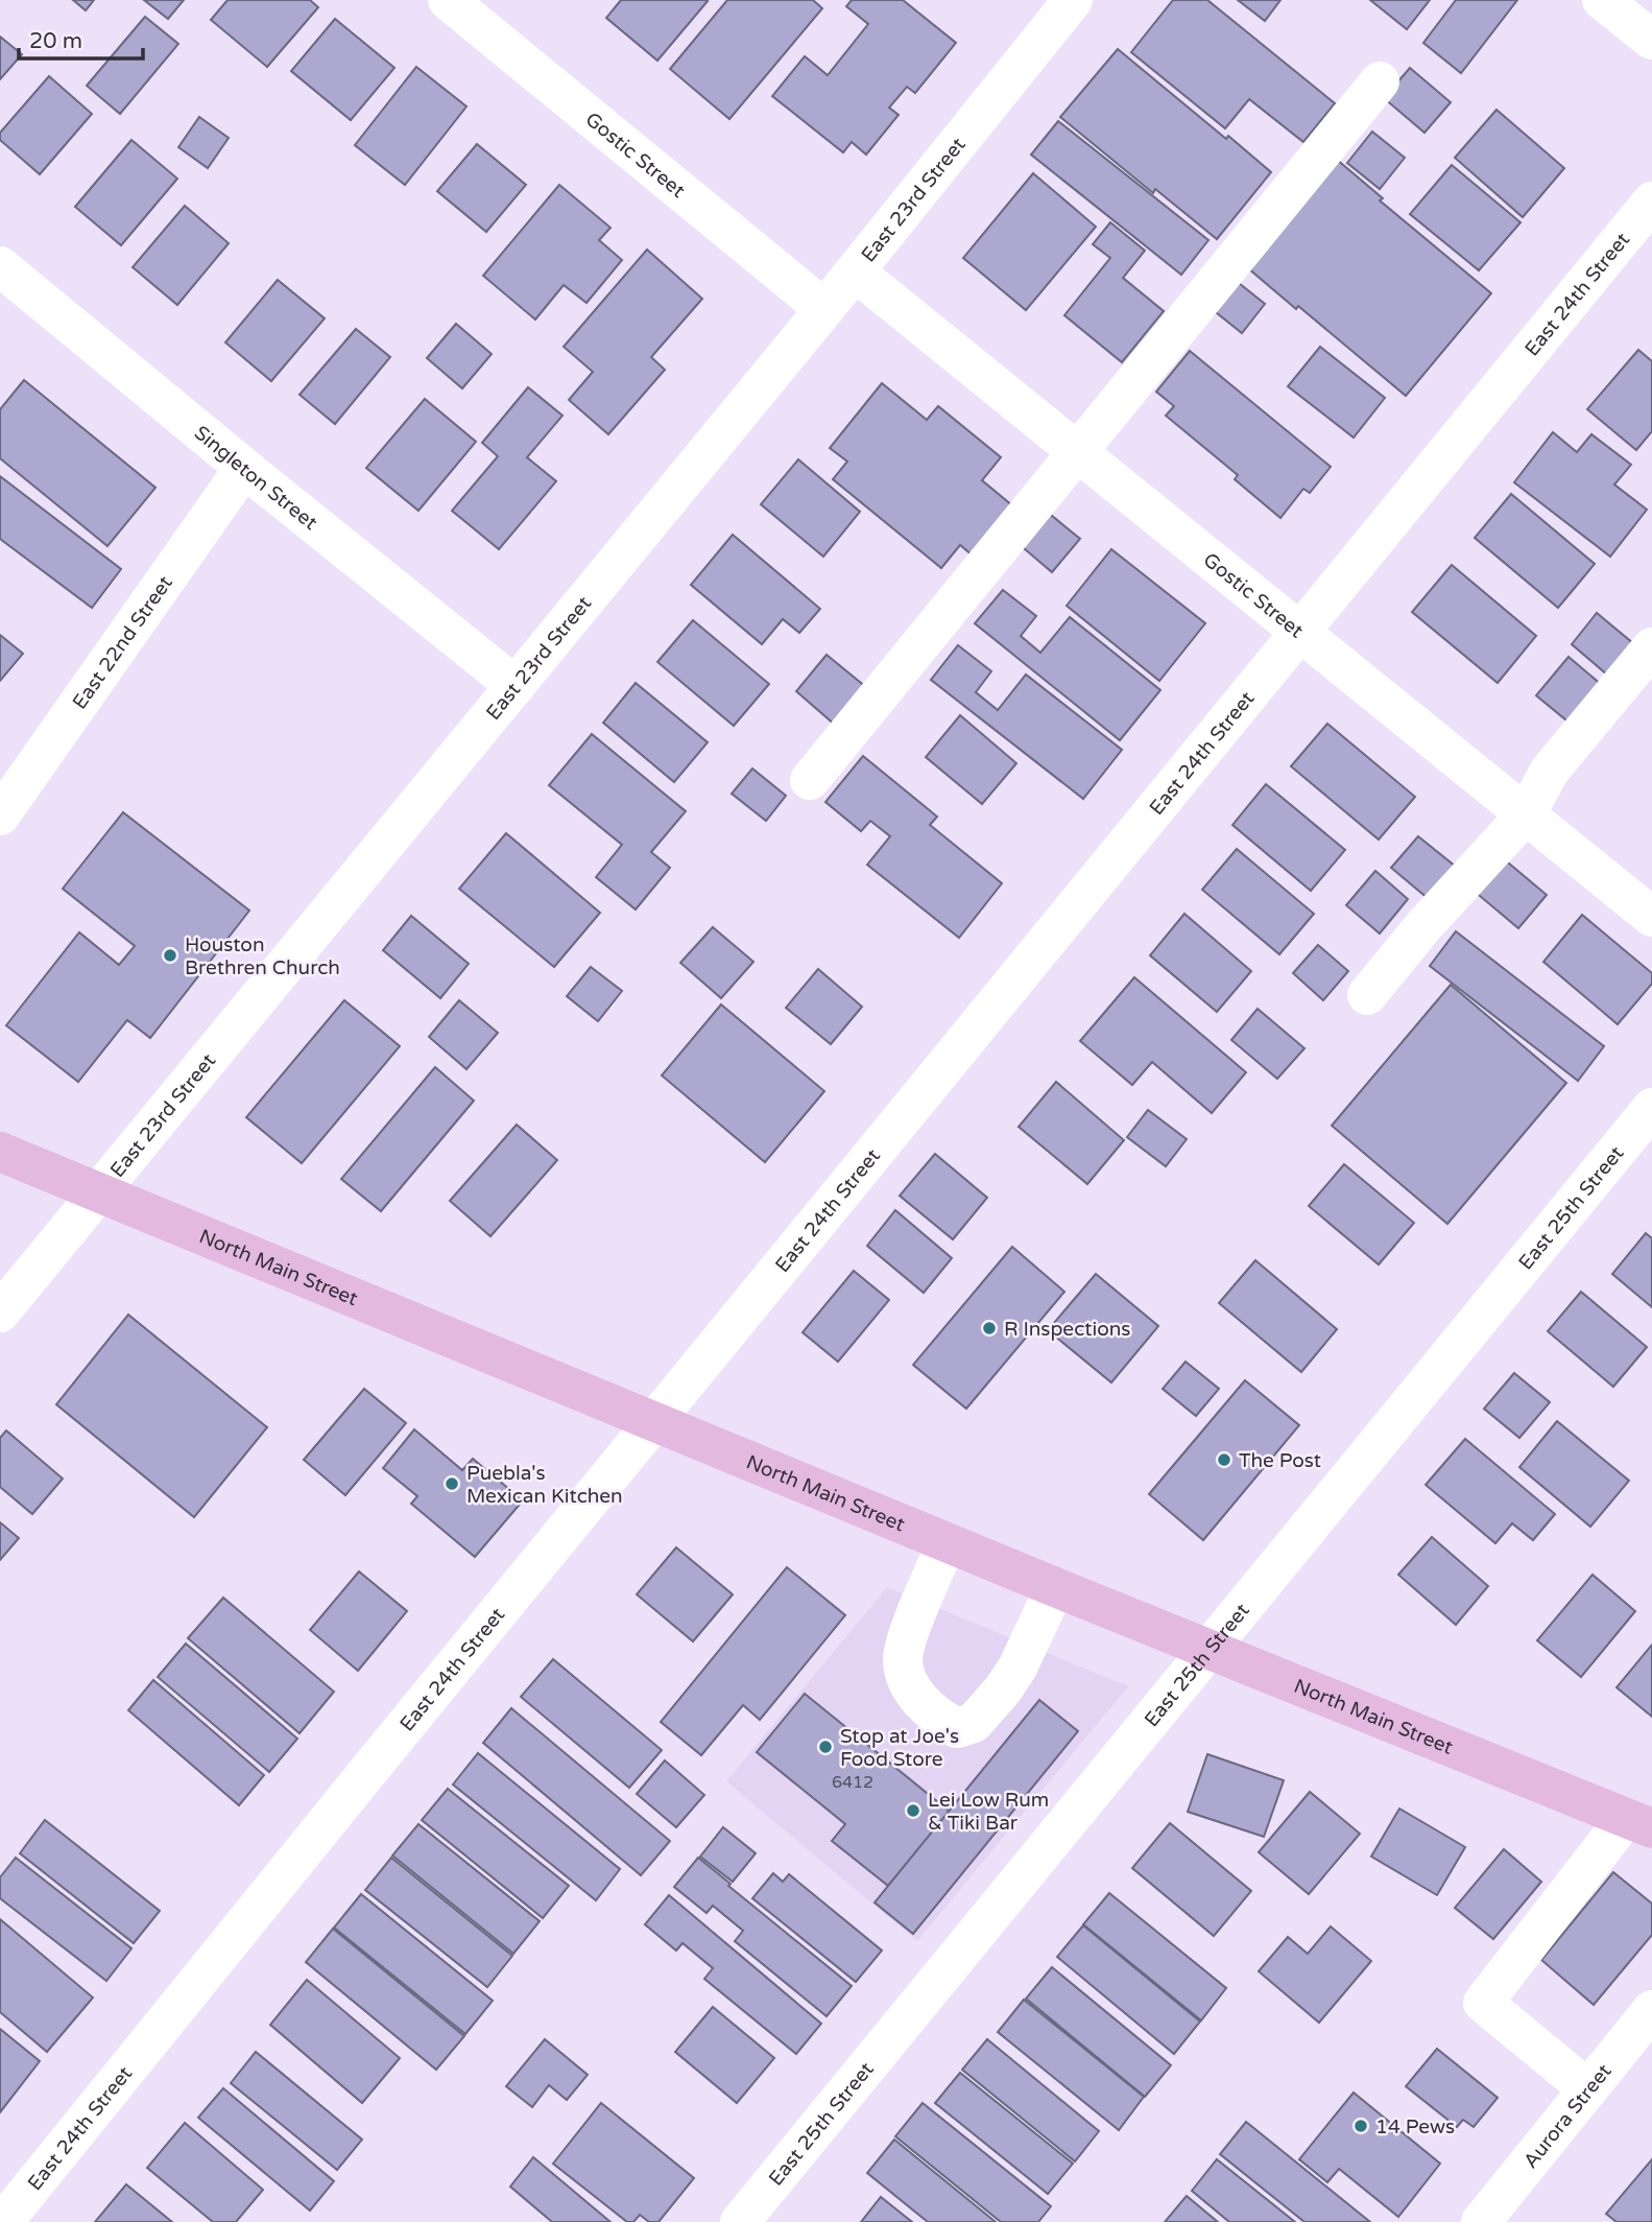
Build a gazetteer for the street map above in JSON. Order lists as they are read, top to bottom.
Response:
{
  "streets": {
    "main road": ["North Main Street"],
    "street": [
      "Gostic Street",
      "East 23rd Street",
      "East 24th Street",
      "Singleton Street",
      "East 22nd Street",
      "East 25th Street",
      "Aurora Street"
    ]
  },
  "crossings": [
    ["Gostic Street", "East 23rd Street"],
    ["Gostic Street", "East 24th Street"],
    ["East 23rd Street", "Singleton Street"],
    ["East 23rd Street", "North Main Street"],
    ["East 24th Street", "North Main Street"],
    ["Singleton Street", "East 22nd Street"],
    ["East 25th Street", "North Main Street"]
  ],
  "places": [
    "Houston Brethren Church",
    "R Inspections",
    "The Post",
    "Puebla's Mexican Kitchen",
    "Stop at Joe's Food Store",
    "Lei Low Rum & Tiki Bar",
    "14 Pews"
  ],
  "house_numbers": ["6412"],
  "scale_bar": "20 m"
}
